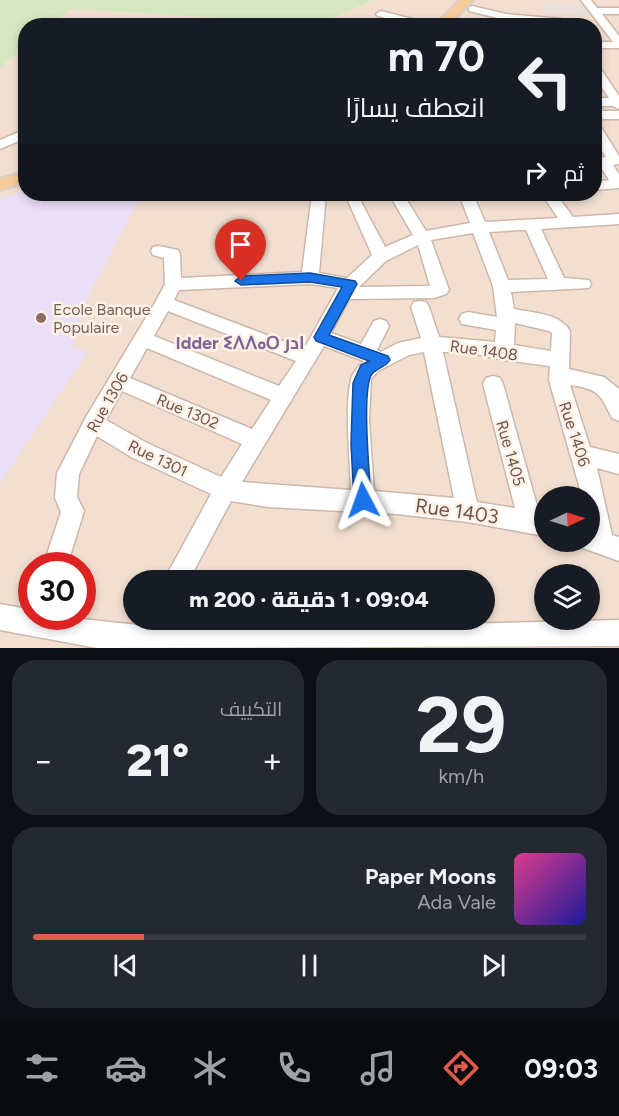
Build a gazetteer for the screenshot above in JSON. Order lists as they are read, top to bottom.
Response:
{
  "streets": {
    "street": [
      "Rue 1408",
      "Rue 1306",
      "Rue 1302",
      "Rue 1406",
      "Rue 1405",
      "Rue 1301",
      "Rue 1403"
    ]
  },
  "crossings": [
    ["Rue 1408", "Rue 1406"],
    ["Rue 1408", "Rue 1403"],
    ["Rue 1306", "Rue 1302"],
    ["Rue 1306", "Rue 1301"],
    ["Rue 1301", "Rue 1403"]
  ],
  "districts": ["Idder ⵉⴷⴷⴰⵔ ادر"],
  "places": ["Ecole Banque Populaire"],
  "north": "right",
  "page": {
    "turn": ["70 m", "انعطف يسارًا"],
    "then": "ثم",
    "limit": "30",
    "trip": "09:04 · 1 دقيقة · 200 m",
    "tile": [
      ["29", "km/h"],
      "التكييف"
    ],
    "heat": ["−", "21°", "+"],
    "song": ["Paper Moons", "Ada Vale"],
    "tabs": "09:03"
  }
}
